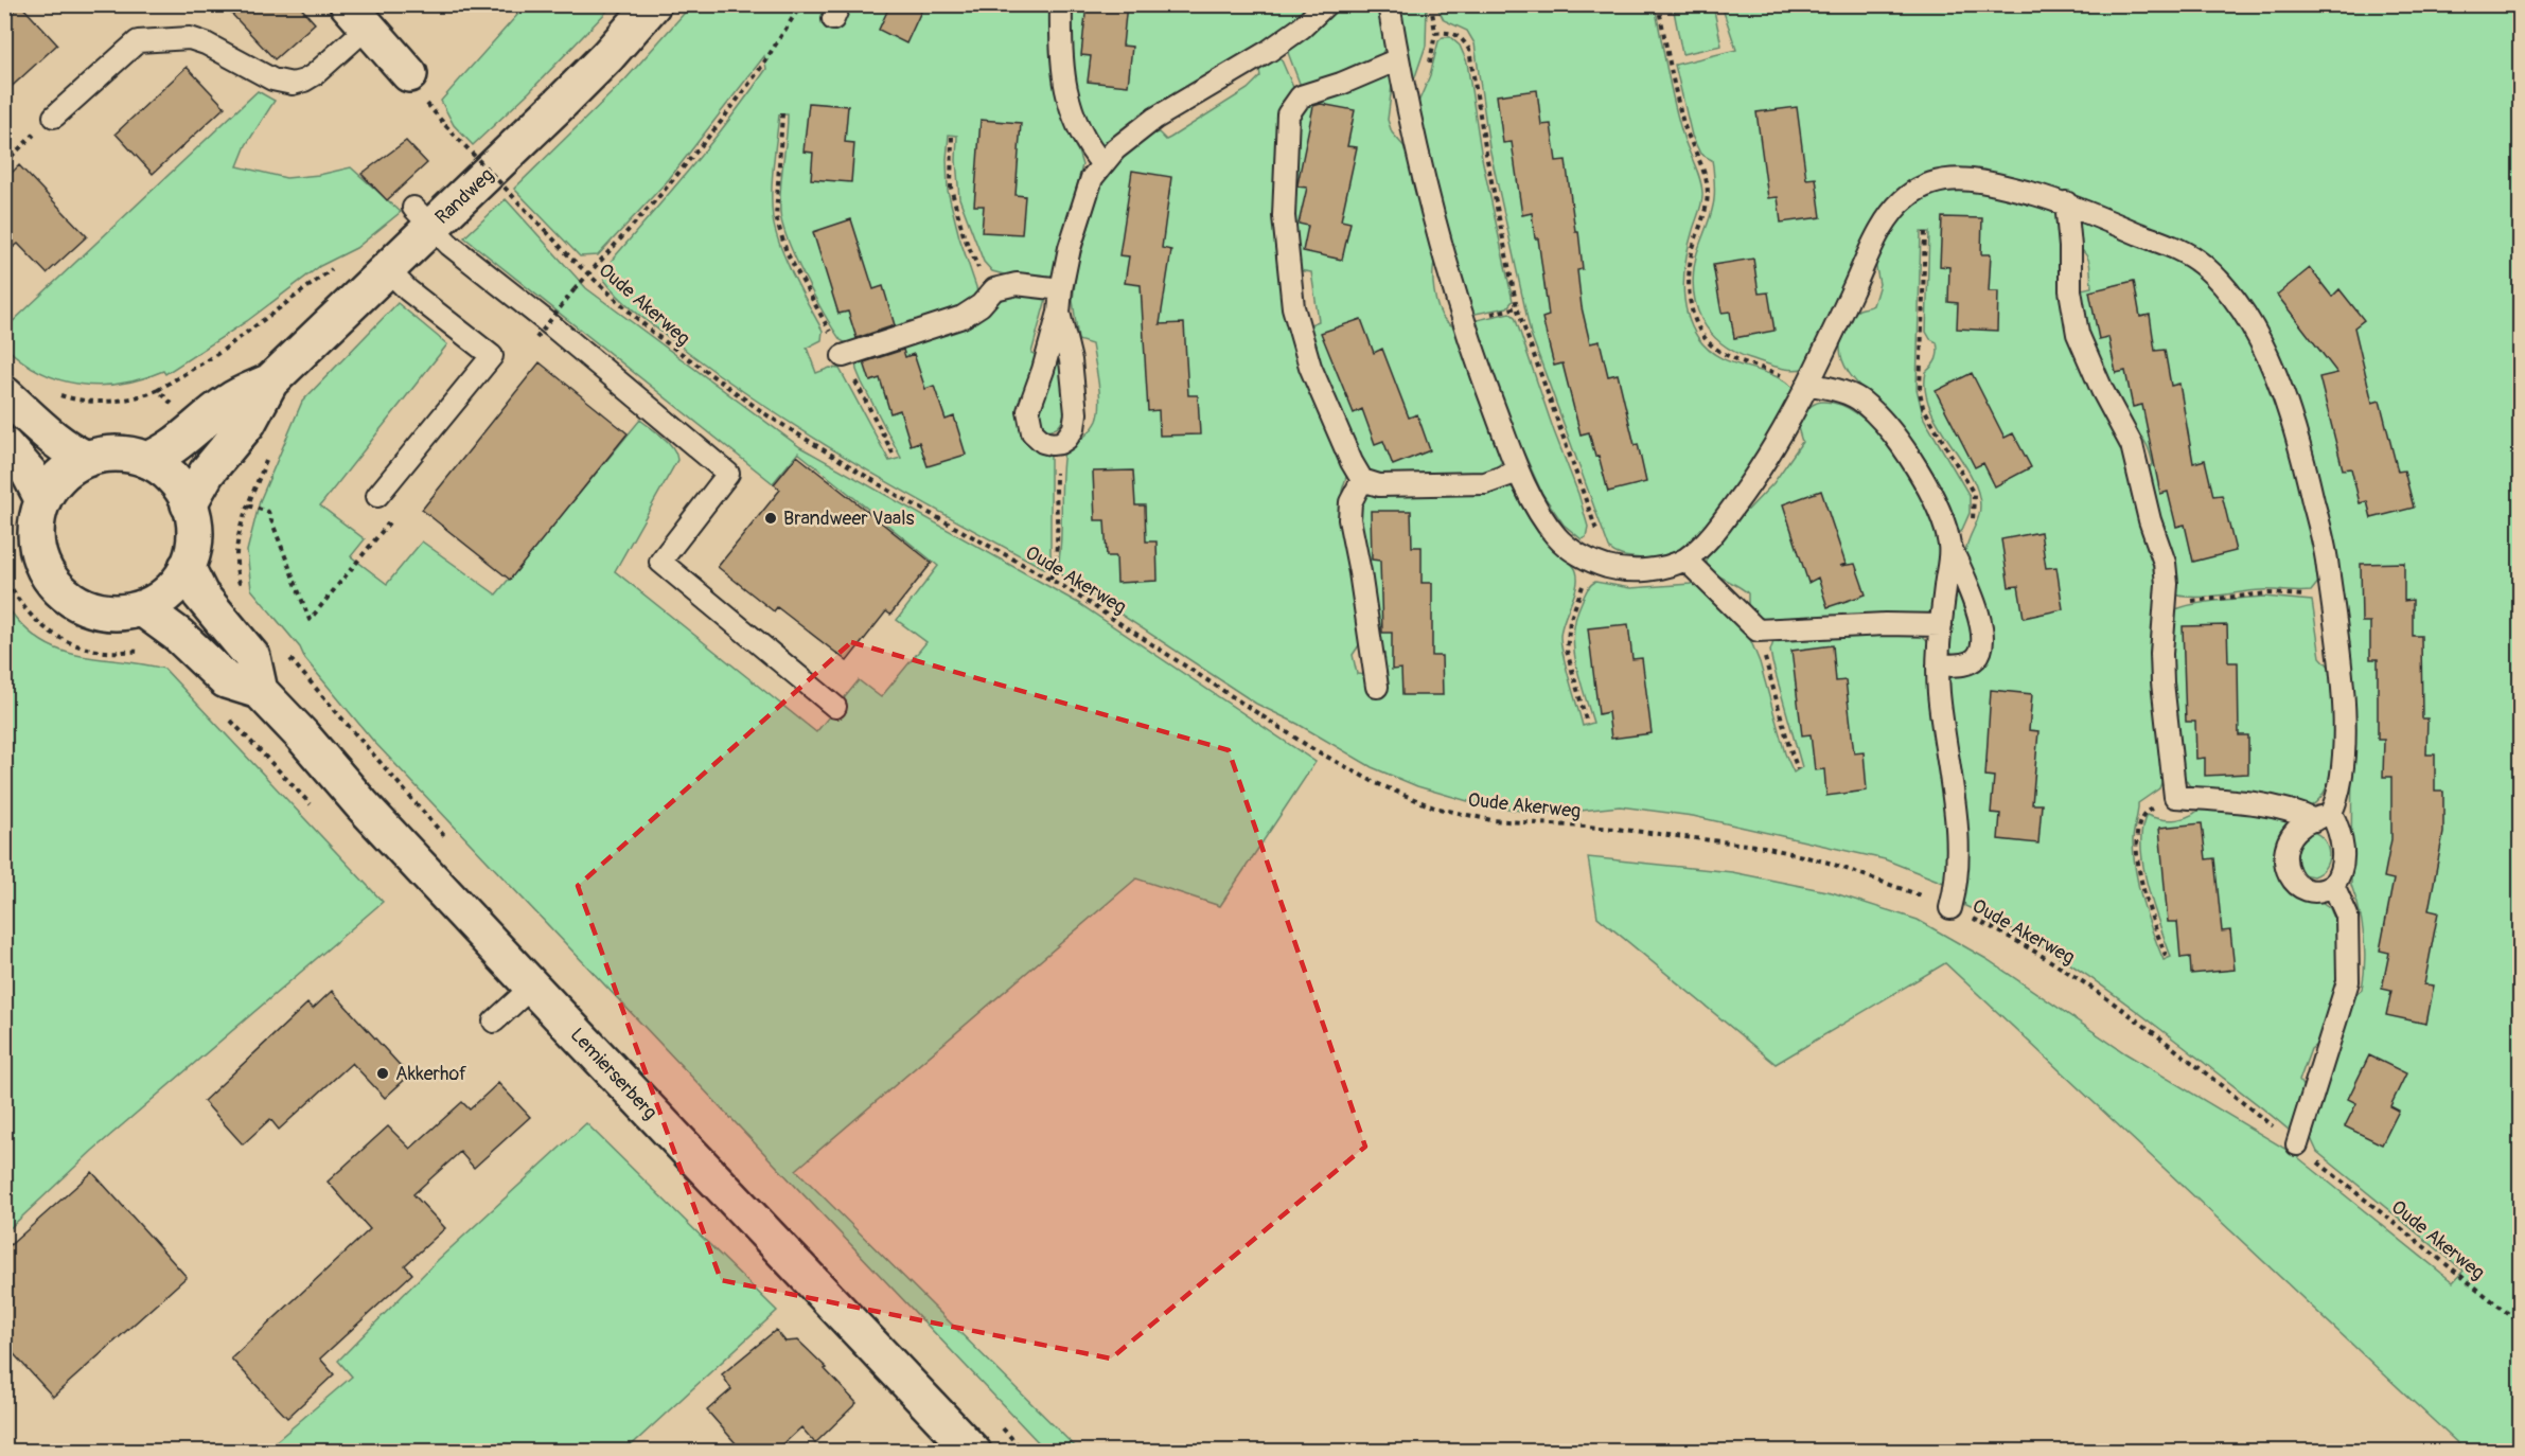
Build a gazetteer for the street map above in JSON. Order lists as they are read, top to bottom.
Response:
{
  "streets": {
    "main road": ["Randweg", "Lemierserberg"],
    "path": ["Oude Akerweg"]
  },
  "crossings": [
    ["Randweg", "Lemierserberg"]
  ],
  "places": ["Brandweer Vaals", "Akkerhof"]
}
